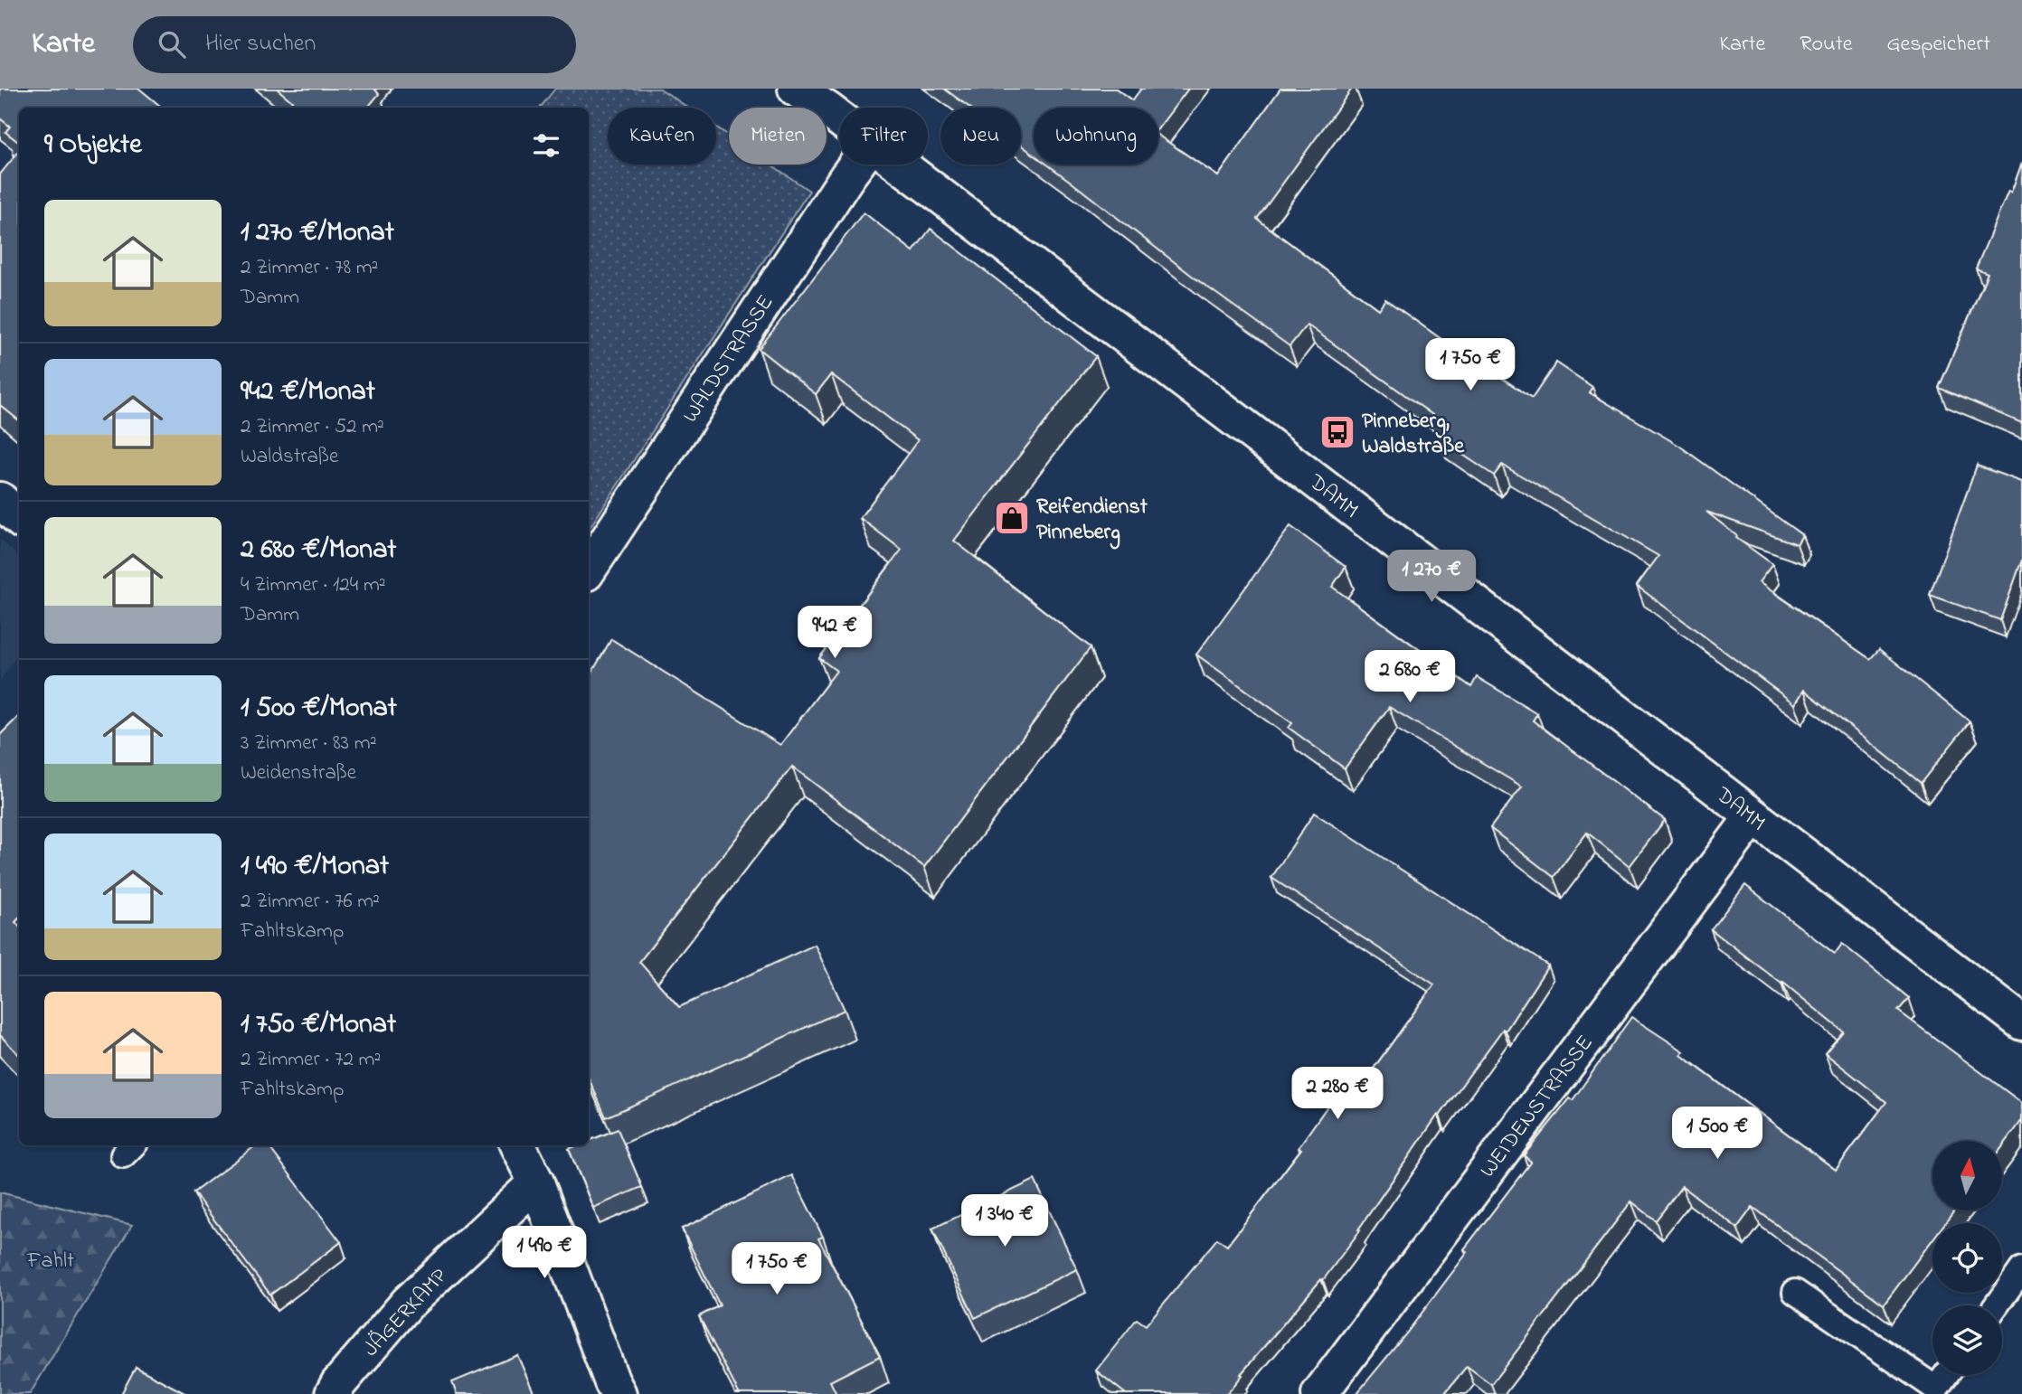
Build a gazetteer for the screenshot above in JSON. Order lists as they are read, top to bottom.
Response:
{
  "streets": {
    "street": [
      "WALDSTRASSE",
      "DAMM",
      "WEIDENSTRASSE",
      "JÄGERKAMP"
    ]
  },
  "crossings": [
    ["DAMM", "WEIDENSTRASSE"]
  ],
  "parks": ["Fahlt"],
  "places": {
    "bus stop": ["Pinneberg, Waldstraße"],
    "shop": ["Reifendienst Pinneberg"]
  },
  "north": "top",
  "page": {
    "header": "Karte",
    "search": "Hier suchen",
    "nav": ["Karte", "Route", "Gespeichert"],
    "chip": [
      "Kaufen",
      "Mieten",
      "Filter",
      "Neu",
      "Wohnung"
    ],
    "heading": "9 Objekte",
    "list": [
      {
        "name": "1 270 €/Monat",
        "note": "2 Zimmer · 78 m² · Damm"
      },
      {
        "name": "942 €/Monat",
        "note": "2 Zimmer · 52 m² · Waldstraße"
      },
      {
        "name": "2 680 €/Monat",
        "note": "4 Zimmer · 124 m² · Damm"
      },
      {
        "name": "1 500 €/Monat",
        "note": "3 Zimmer · 83 m² · Weidenstraße"
      },
      {
        "name": "1 490 €/Monat",
        "note": "2 Zimmer · 76 m² · Fahltskamp"
      },
      {
        "name": "1 750 €/Monat",
        "note": "2 Zimmer · 72 m² · Fahltskamp"
      }
    ],
    "price": [
      "1 750 €",
      "1 270 €",
      "942 €",
      "2 680 €",
      "2 280 €",
      "1 500 €",
      "1 340 €",
      "1 490 €",
      "1 750 €"
    ]
  }
}
